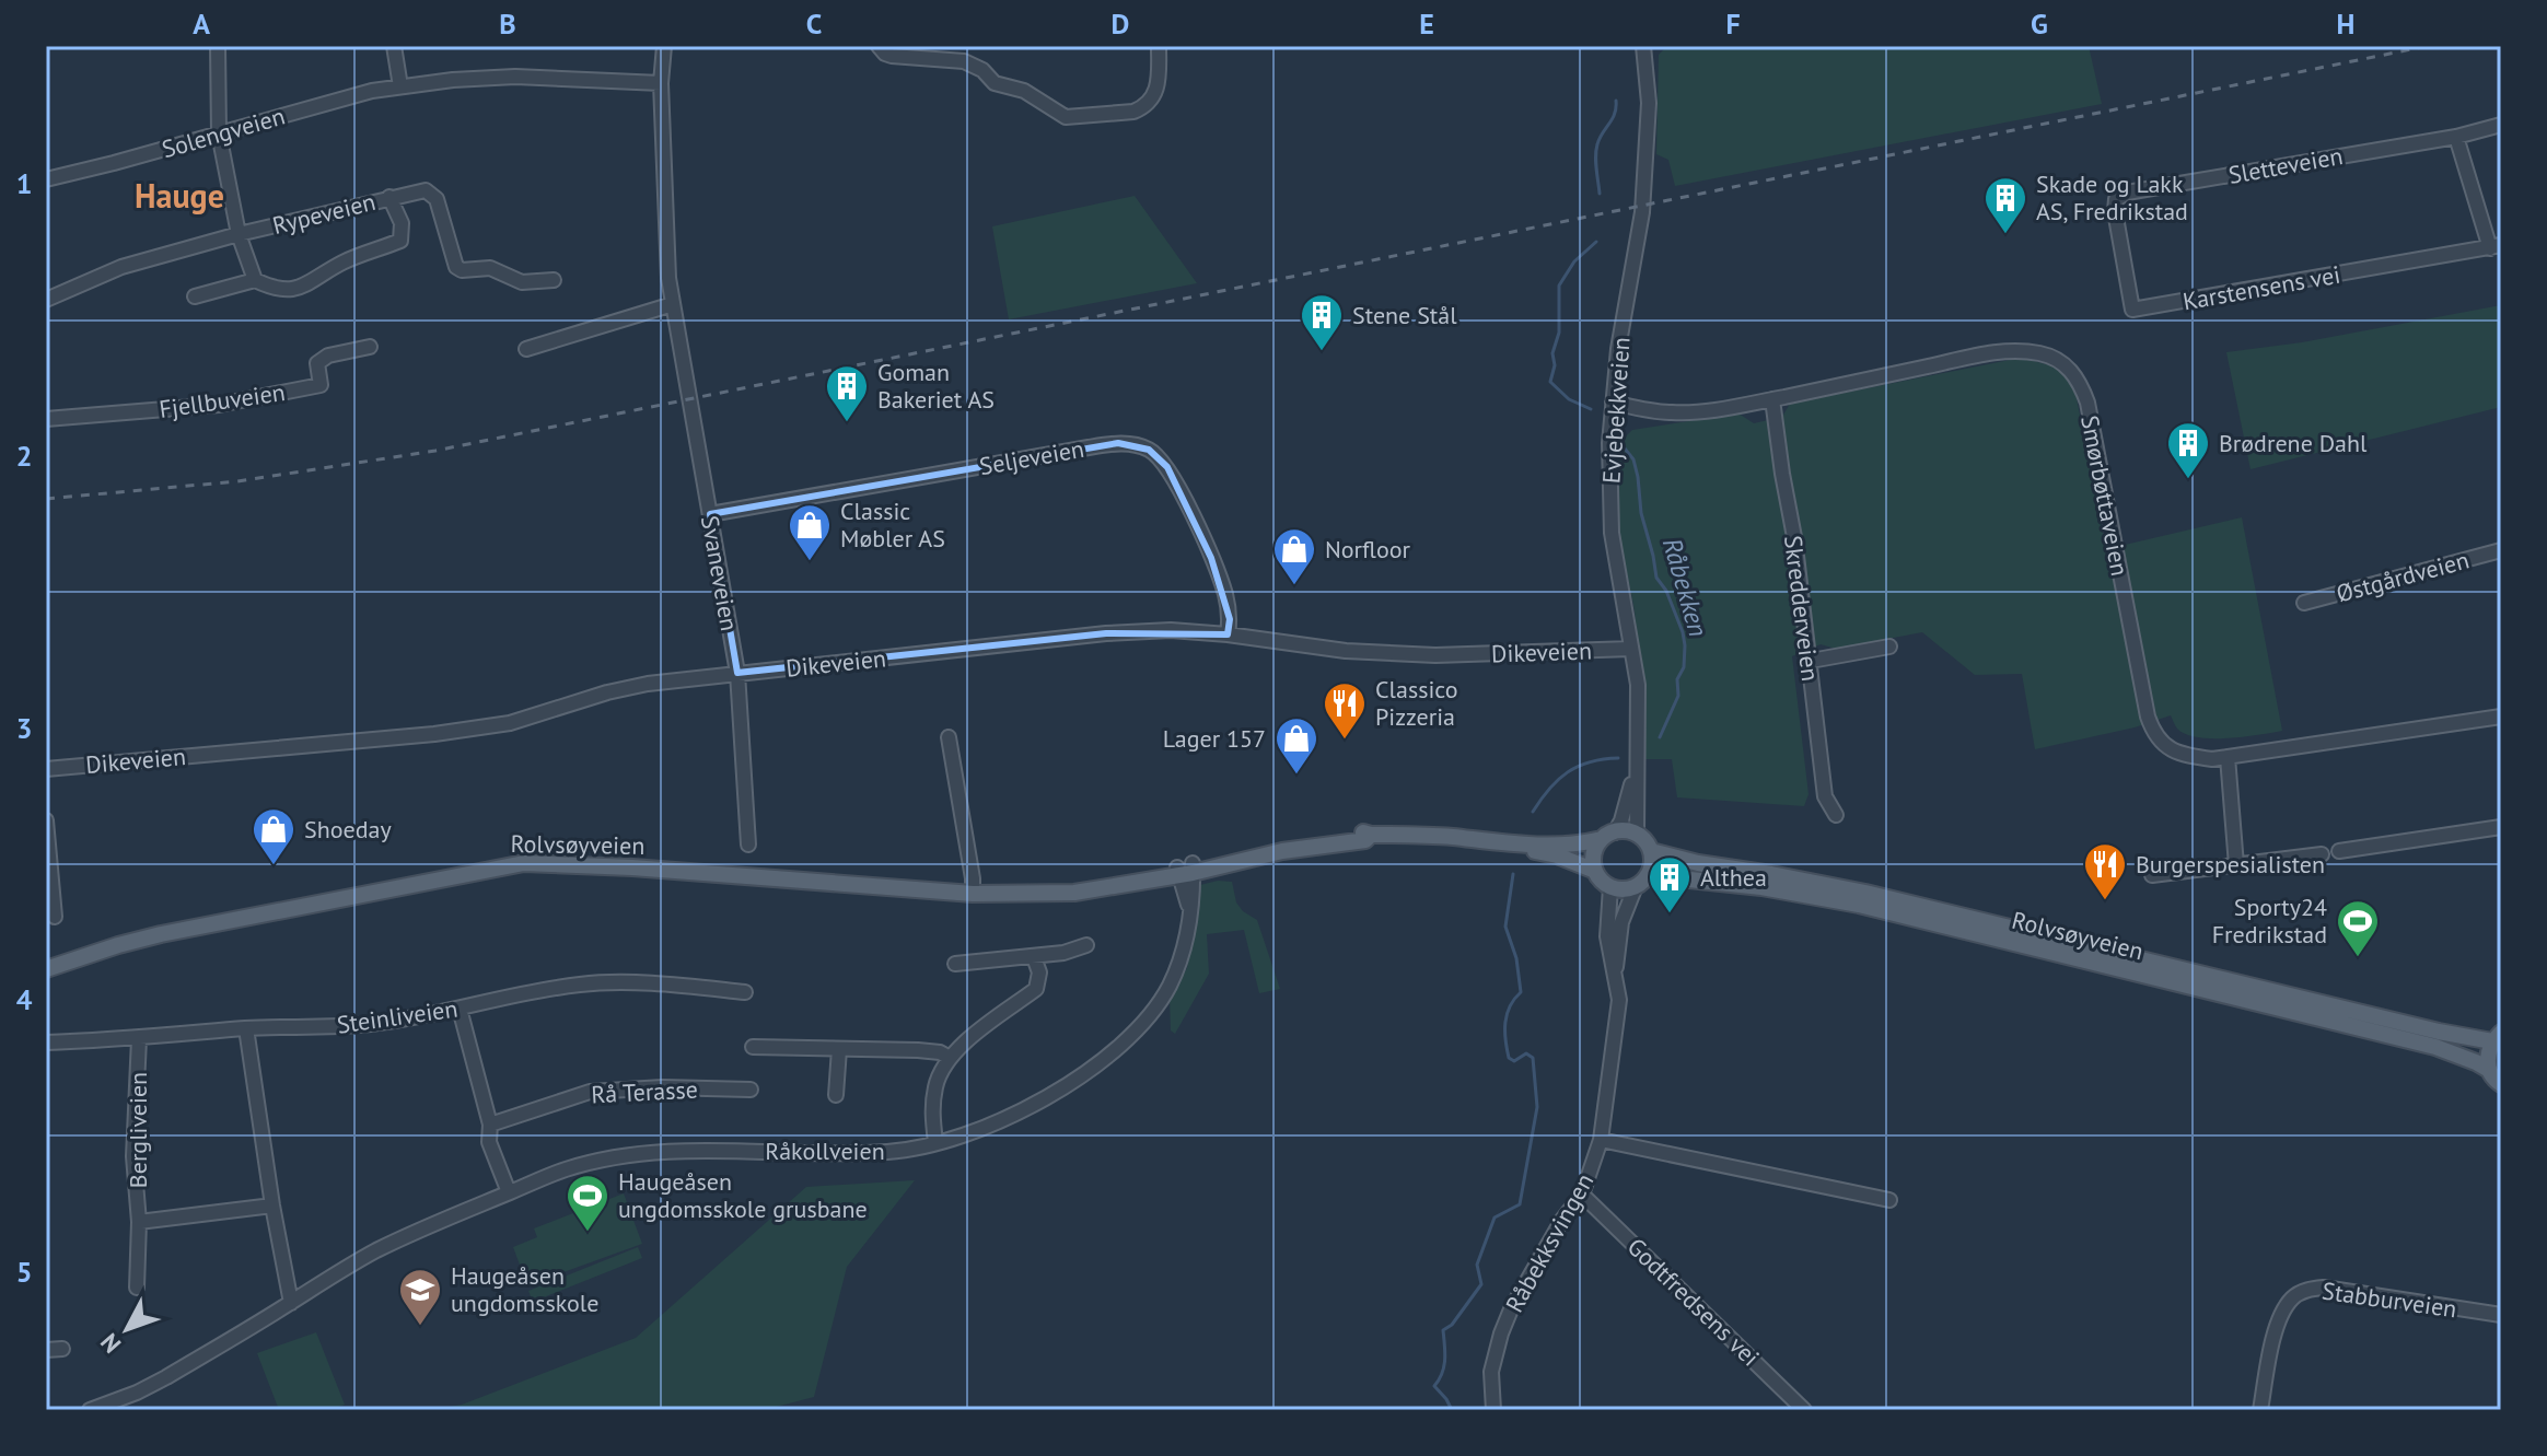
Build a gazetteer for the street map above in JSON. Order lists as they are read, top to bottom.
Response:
{
  "streets": {
    "main road": ["Rolvsøyveien"],
    "street": [
      "Solengveien",
      "Sletteveien",
      "Rypeveien",
      "Karstensens vei",
      "Fjellbuveien",
      "Evjebekkveien",
      "Seljeveien",
      "Smørbøttaveien",
      "Svaneveien",
      "Østgårdveien",
      "Skredderveien",
      "Dikeveien",
      "Steinliveien",
      "Rå Terasse",
      "Bergliveien",
      "Råkollveien",
      "Råbekksvingen",
      "Stabburveien",
      "Godtfredsens vei"
    ]
  },
  "crossings": [
    ["Solengveien", "Svaneveien"],
    ["Sletteveien", "Karstensens vei"],
    ["Evjebekkveien", "Smørbøttaveien"],
    ["Evjebekkveien", "Dikeveien"],
    ["Evjebekkveien", "Rolvsøyveien"],
    ["Evjebekkveien", "Råbekksvingen"],
    ["Seljeveien", "Svaneveien"],
    ["Seljeveien", "Dikeveien"],
    ["Smørbøttaveien", "Skredderveien"],
    ["Svaneveien", "Dikeveien"],
    ["Rolvsøyveien", "Råkollveien"],
    ["Rolvsøyveien", "Råbekksvingen"],
    ["Steinliveien", "Bergliveien"],
    ["Råbekksvingen", "Godtfredsens vei"]
  ],
  "districts": ["Hauge"],
  "water": ["Råbekken"],
  "places": {
    "building": [
      "Skade og Lakk AS, Fredrikstad",
      "Stene Stål",
      "Goman Bakeriet AS",
      "Brødrene Dahl",
      "Althea"
    ],
    "shop": [
      "Classic Møbler AS",
      "Norfloor",
      "Lager 157",
      "Shoeday"
    ],
    "restaurant": ["Classico Pizzeria", "Burgerspesialisten"],
    "sports": ["Sporty24 Fredrikstad", "Haugeåsen ungdomsskole grusbane"],
    "school or university": ["Haugeåsen ungdomsskole"]
  },
  "north": "bottom left",
  "grid": {
    "columns": [
      "A",
      "B",
      "C",
      "D",
      "E",
      "F",
      "G",
      "H"
    ],
    "rows": [
      "1",
      "2",
      "3",
      "4",
      "5"
    ]
  }
}
